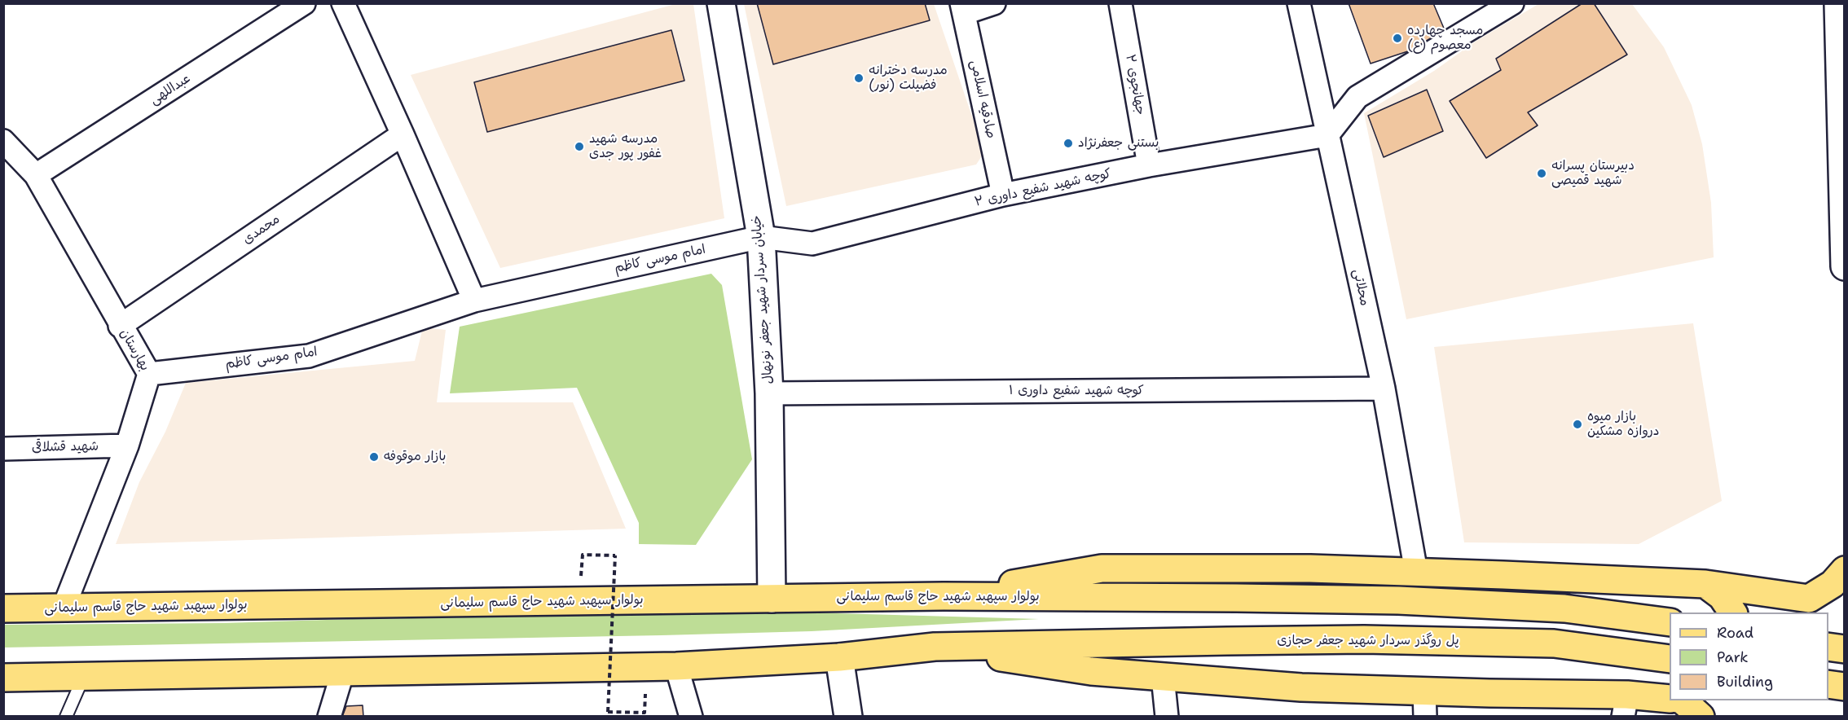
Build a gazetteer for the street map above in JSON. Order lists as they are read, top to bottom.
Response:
{
  "streets": {
    "main road": ["خیابان سردار شهید جعفر نونهال", "بولوار سپهبد شهید حاج قاسم سلیمانی", "پل روگذر سردار شهید جعفر حجازی"],
    "street": [
      "جهانجوی ۲",
      "عبداللهی",
      "صادقیه اسلامی",
      "کوچه شهید شفیع داوری ۲",
      "محمدی",
      "امام موسی کاظم",
      "محلاتی",
      "بهارستان",
      "کوچه شهید شفیع داوری ۱",
      "شهید قشلاقی"
    ]
  },
  "crossings": [
    ["جهانجوی ۲", "کوچه شهید شفیع داوری ۲"],
    ["عبداللهی", "بهارستان"],
    ["صادقیه اسلامی", "کوچه شهید شفیع داوری ۲"],
    ["کوچه شهید شفیع داوری ۲", "امام موسی کاظم"],
    ["کوچه شهید شفیع داوری ۲", "محلاتی"],
    ["کوچه شهید شفیع داوری ۲", "خیابان سردار شهید جعفر نونهال"],
    ["محمدی", "بهارستان"],
    ["امام موسی کاظم", "خیابان سردار شهید جعفر نونهال"],
    ["امام موسی کاظم", "بهارستان"],
    ["محلاتی", "کوچه شهید شفیع داوری ۱"],
    ["خیابان سردار شهید جعفر نونهال", "کوچه شهید شفیع داوری ۱"],
    ["خیابان سردار شهید جعفر نونهال", "بولوار سپهبد شهید حاج قاسم سلیمانی"],
    ["بهارستان", "شهید قشلاقی"],
    ["بهارستان", "بولوار سپهبد شهید حاج قاسم سلیمانی"]
  ],
  "places": [
    "مسجد چهارده معصوم (ع)",
    "مدرسه دخترانه فضیلت (نور)",
    "بستنی جعفرنژاد",
    "مدرسه شهید غفور پور جدی",
    "دبیرستان پسرانه شهید قمیصی",
    "بازار میوه دروازه مشکین",
    "بازار موقوفه"
  ],
  "legend": ["Road", "Park", "Building"]
}
